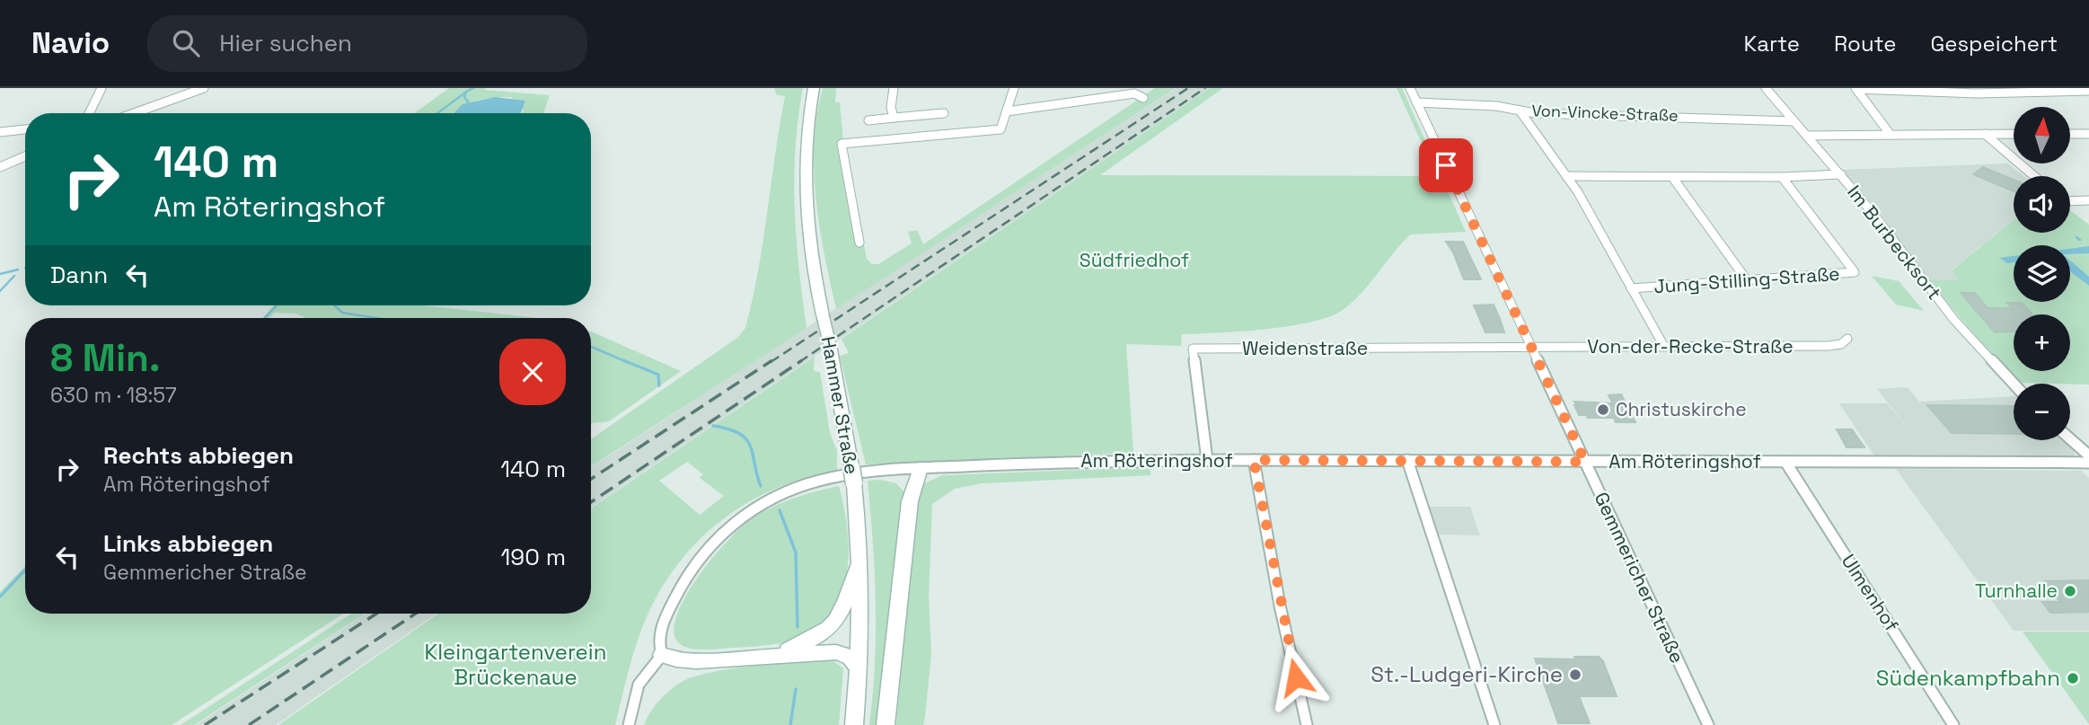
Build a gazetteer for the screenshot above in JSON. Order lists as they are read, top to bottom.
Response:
{
  "streets": {
    "main road": ["Hammer Straße"],
    "street": [
      "Von-Vincke-Straße",
      "Im Burbecksort",
      "Jung-Stilling-Straße",
      "Von-der-Recke-Straße",
      "Weidenstraße",
      "Am Röteringshof",
      "Gemmericher Straße",
      "Ulmenhof"
    ]
  },
  "crossings": [
    ["Von-Vincke-Straße", "Im Burbecksort"],
    ["Von-Vincke-Straße", "Gemmericher Straße"],
    ["Von-der-Recke-Straße", "Weidenstraße"],
    ["Von-der-Recke-Straße", "Gemmericher Straße"],
    ["Weidenstraße", "Am Röteringshof"],
    ["Weidenstraße", "Gemmericher Straße"],
    ["Am Röteringshof", "Gemmericher Straße"],
    ["Am Röteringshof", "Ulmenhof"]
  ],
  "parks": ["Südfriedhof", "Kleingartenverein Brückenaue"],
  "places": [
    "Christuskirche",
    "Turnhalle",
    "St.-Ludgeri-Kirche",
    "Südenkampfbahn"
  ],
  "north": "top",
  "page": {
    "header": "Navio",
    "search": "Hier suchen",
    "nav": ["Karte", "Route", "Gespeichert"],
    "map_buttons": ["+", "−"],
    "turn": ["140 m", "Am Röteringshof"],
    "then": "Dann",
    "heading": ["8 Min.", "630 m · 18:57"],
    "list": [
      {
        "name": "Rechts abbiegen",
        "note": "Am Röteringshof",
        "value": "140 m"
      },
      {
        "name": "Links abbiegen",
        "note": "Gemmericher Straße",
        "value": "190 m"
      }
    ]
  }
}
